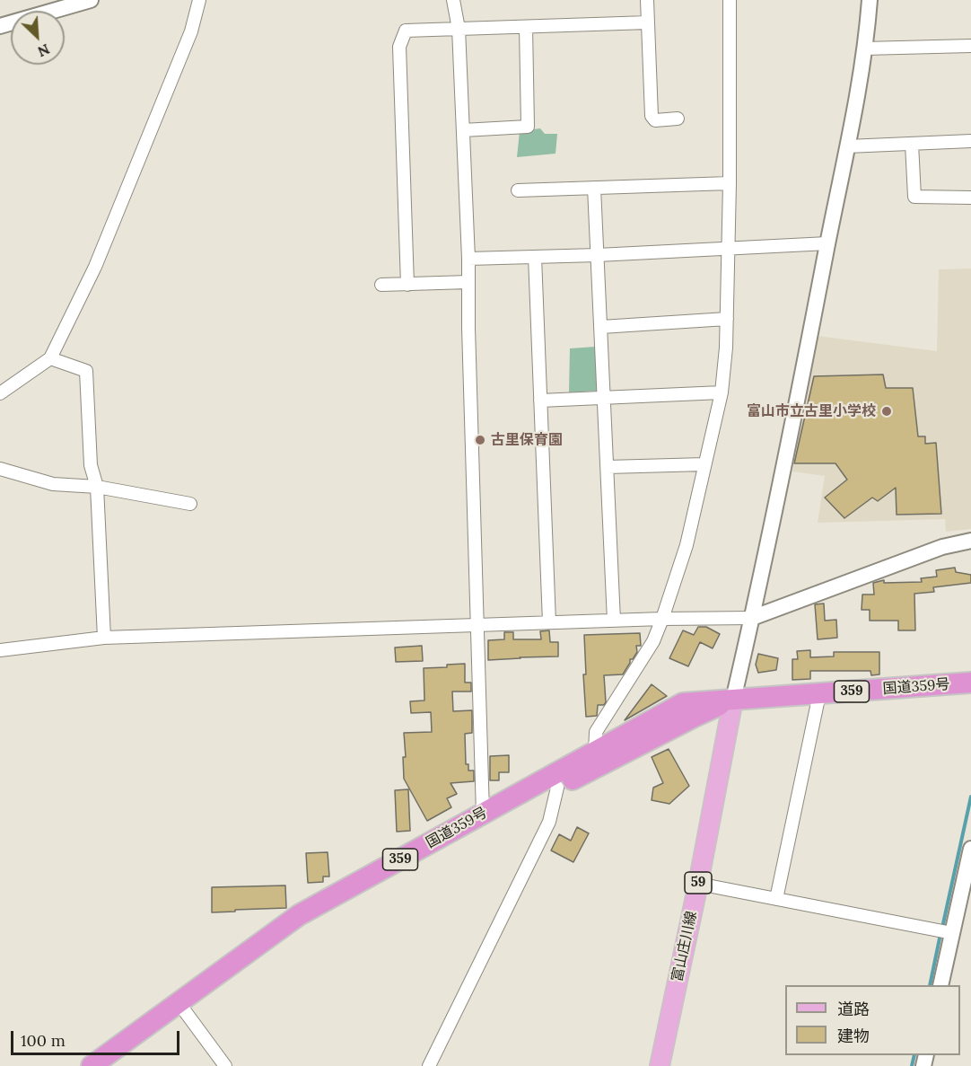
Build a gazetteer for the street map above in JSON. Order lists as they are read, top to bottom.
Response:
{
  "streets": {
    "highway": ["国道359号", "359"],
    "main road": ["59", "富山庄川線"]
  },
  "crossings": [
    ["国道359号", "富山庄川線"]
  ],
  "places": ["富山市立古里小学校", "古里保育園"],
  "legend": ["道路", "建物"],
  "scale_bar": "100 m",
  "north": "bottom right"
}
